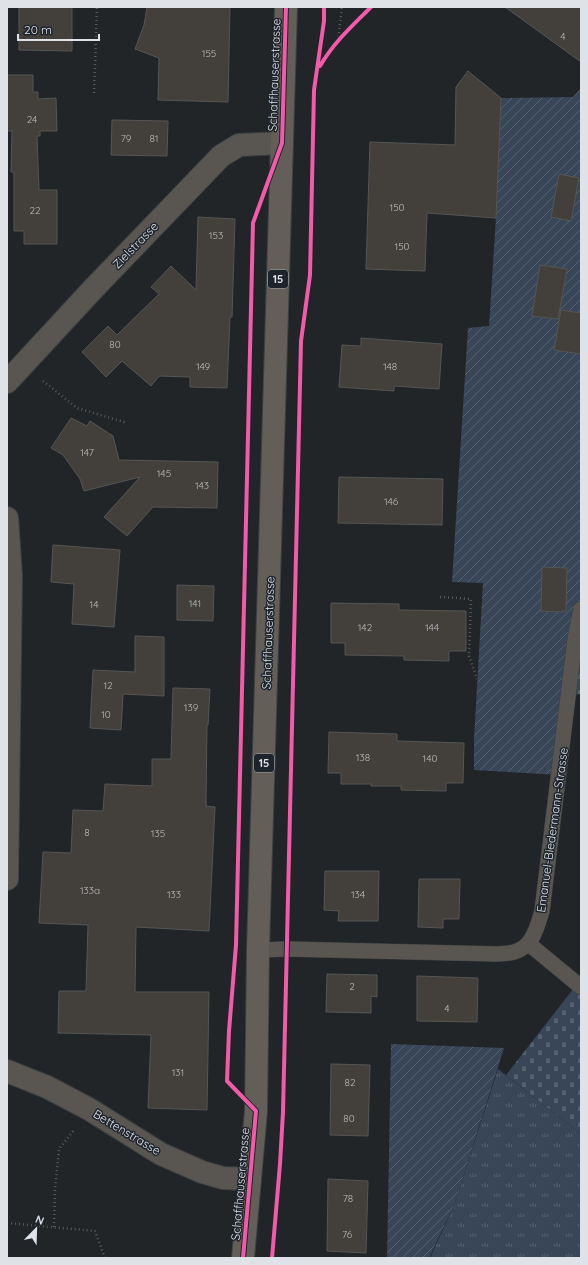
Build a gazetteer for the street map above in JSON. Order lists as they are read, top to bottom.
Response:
{
  "streets": {
    "main road": ["Schaffhauserstrasse", "15"],
    "street": ["Zielstrasse", "Bettenstrasse"],
    "lane": ["Emanuel-Biedermann-Strasse"]
  },
  "crossings": [
    ["Schaffhauserstrasse", "Zielstrasse"],
    ["Schaffhauserstrasse", "Bettenstrasse"]
  ],
  "house_numbers": [
    "4",
    "155",
    "24",
    "79",
    "81",
    "150",
    "22",
    "153",
    "150",
    "80",
    "149",
    "148",
    "147",
    "145",
    "143",
    "146",
    "141",
    "14",
    "142",
    "144",
    "12",
    "139",
    "10",
    "138",
    "140",
    "8",
    "135",
    "133a",
    "133",
    "134",
    "2",
    "4",
    "131",
    "82",
    "80",
    "78",
    "76"
  ],
  "scale_bar": "20 m",
  "north": "top right"
}
